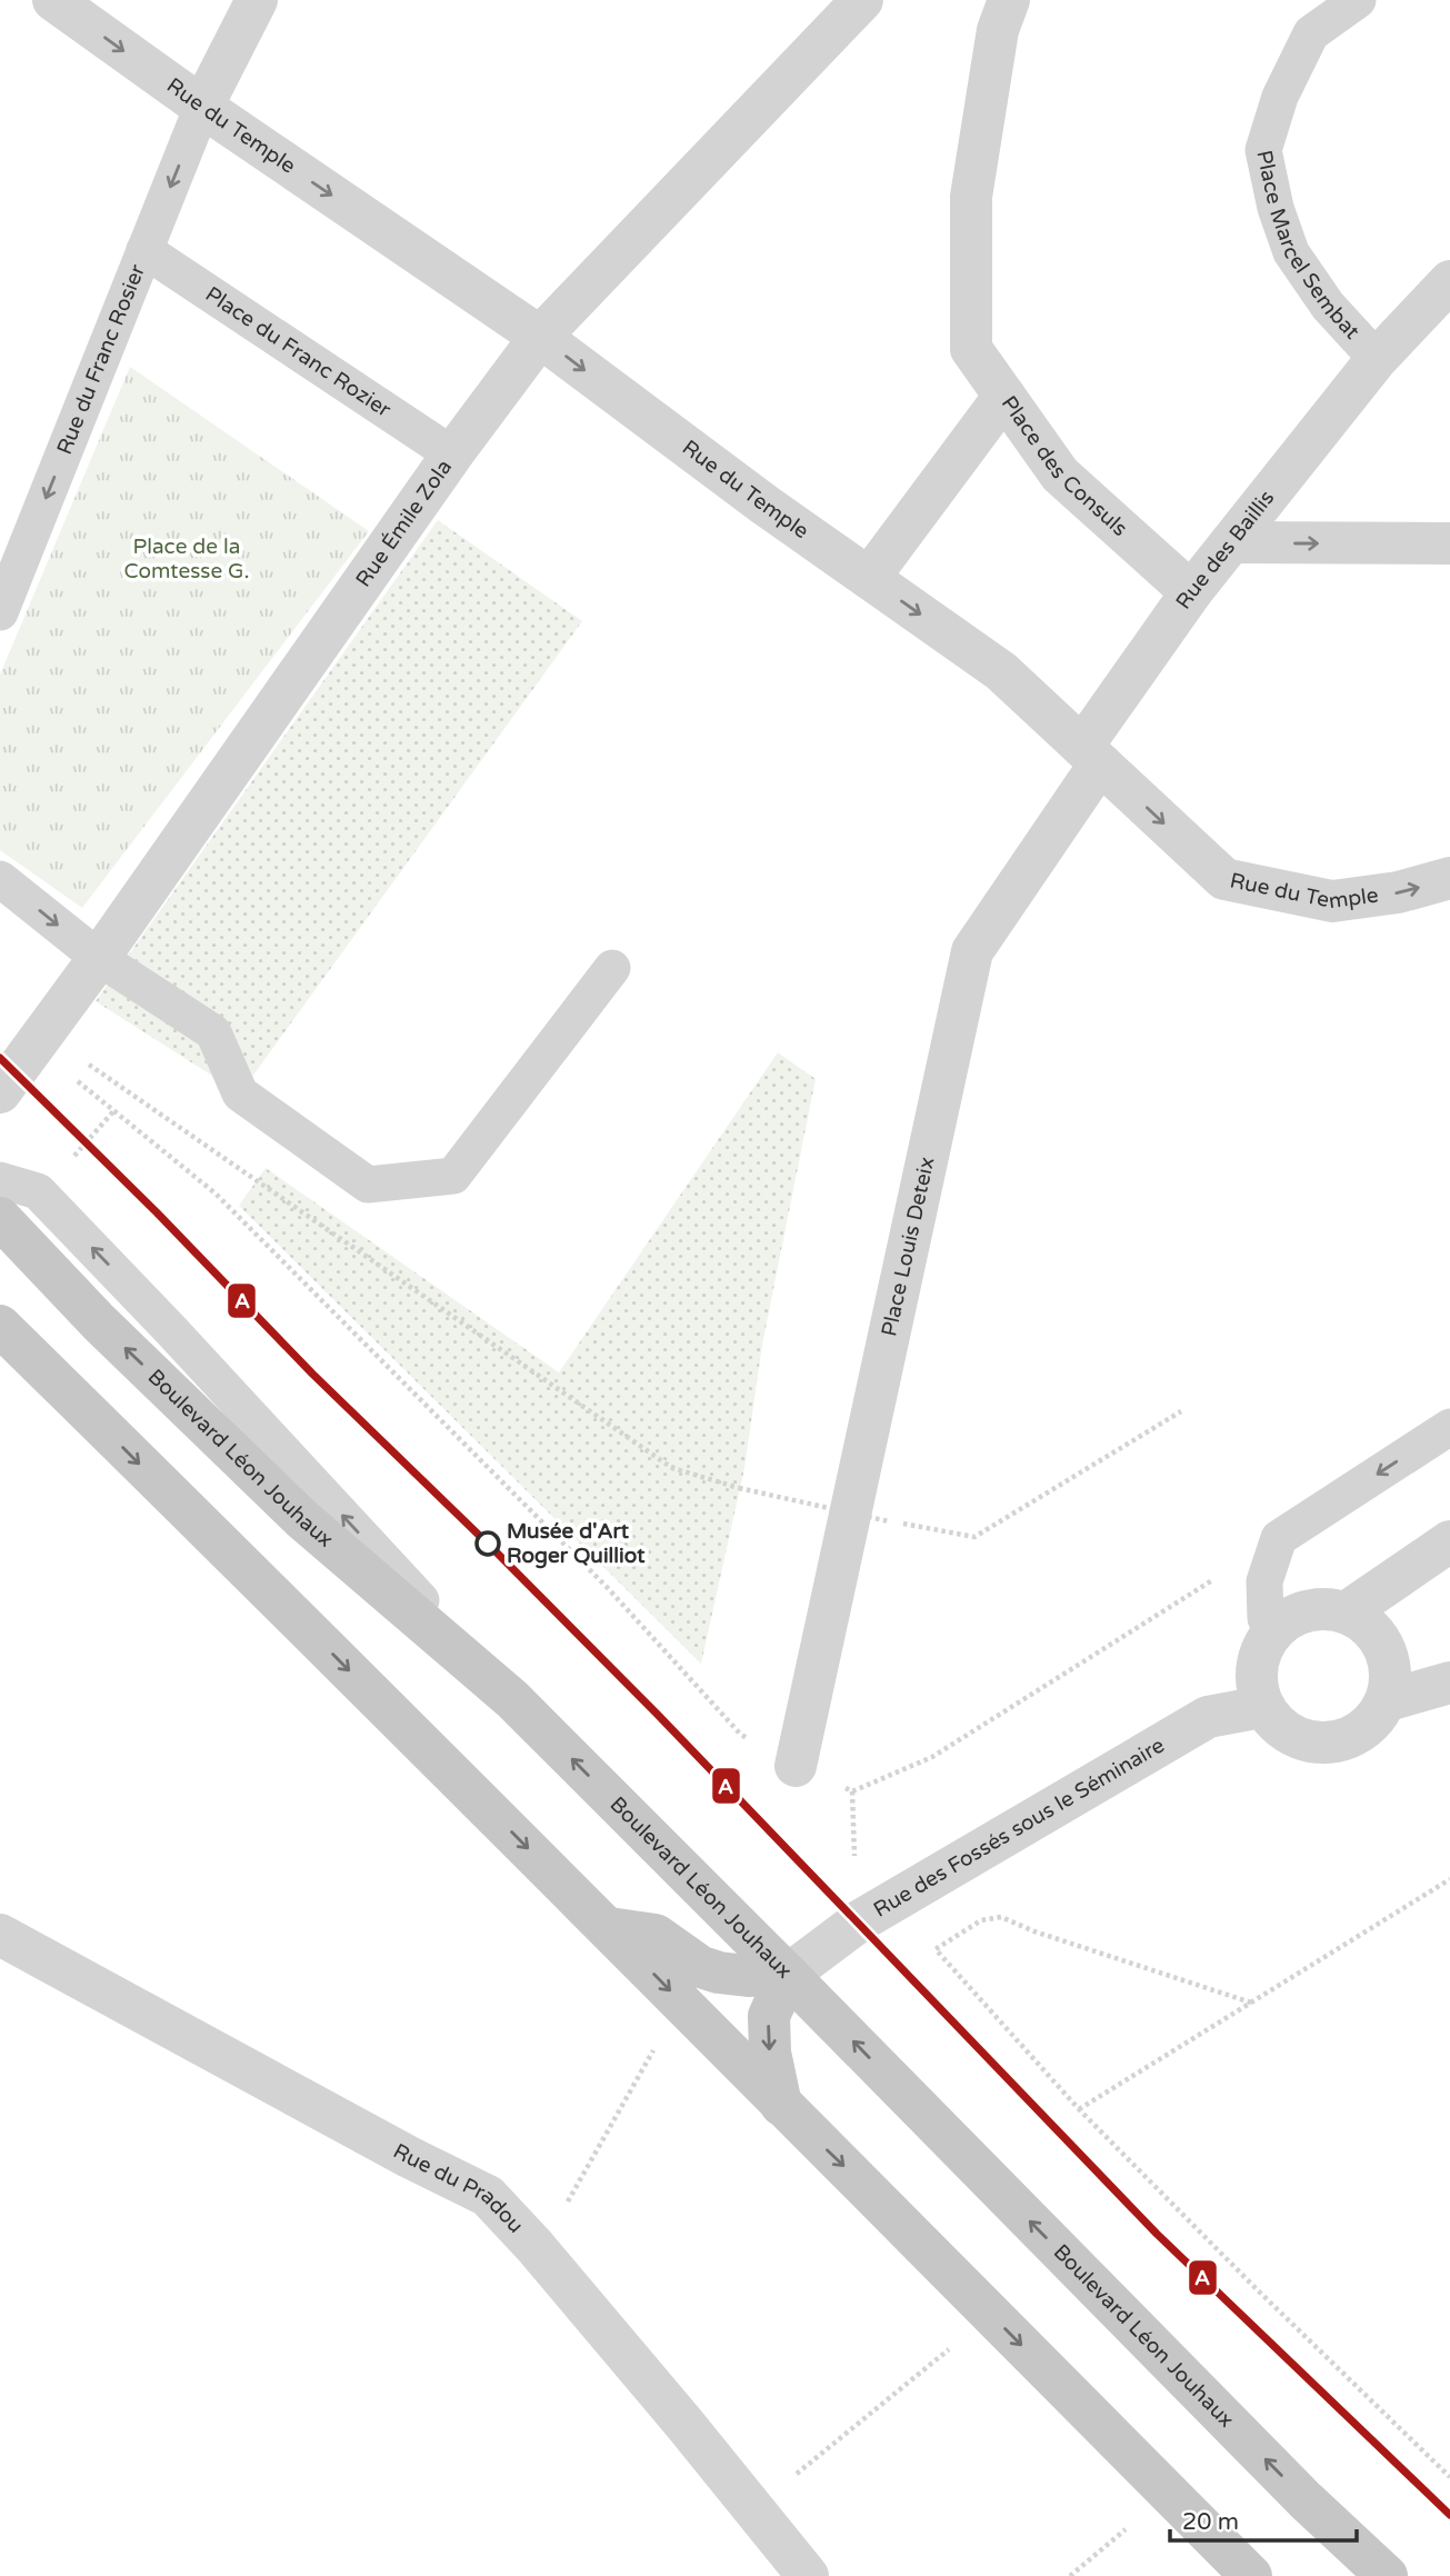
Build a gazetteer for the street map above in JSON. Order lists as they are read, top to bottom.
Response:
{
  "streets": {
    "main road": ["Boulevard Léon Jouhaux"],
    "street": [
      "Rue du Temple",
      "Place Marcel Sembat",
      "Place des Consuls",
      "Rue Émile Zola",
      "Rue des Baillis",
      "Place Louis Deteix",
      "Rue des Fossés sous le Séminaire",
      "Rue du Pradou"
    ],
    "lane": ["Place du Franc Rozier", "Rue du Franc Rosier"]
  },
  "crossings": [
    ["Rue du Temple", "Rue du Franc Rosier"],
    ["Rue du Temple", "Place des Consuls"],
    ["Rue du Temple", "Rue Émile Zola"],
    ["Rue du Temple", "Rue des Baillis"],
    ["Rue du Temple", "Place Louis Deteix"],
    ["Place Marcel Sembat", "Rue des Baillis"],
    ["Place du Franc Rozier", "Rue du Franc Rosier"],
    ["Place du Franc Rozier", "Rue Émile Zola"],
    ["Place des Consuls", "Rue des Baillis"],
    ["Rue des Baillis", "Place Louis Deteix"],
    ["Boulevard Léon Jouhaux", "Rue des Fossés sous le Séminaire"]
  ],
  "one_way": ["Rue du Temple", "Rue du Franc Rosier"],
  "parks": ["Place de la Comtesse G."],
  "places": ["Musée d'Art Roger Quilliot"],
  "lines": ["transit line A"],
  "scale_bar": "20 m"
}
